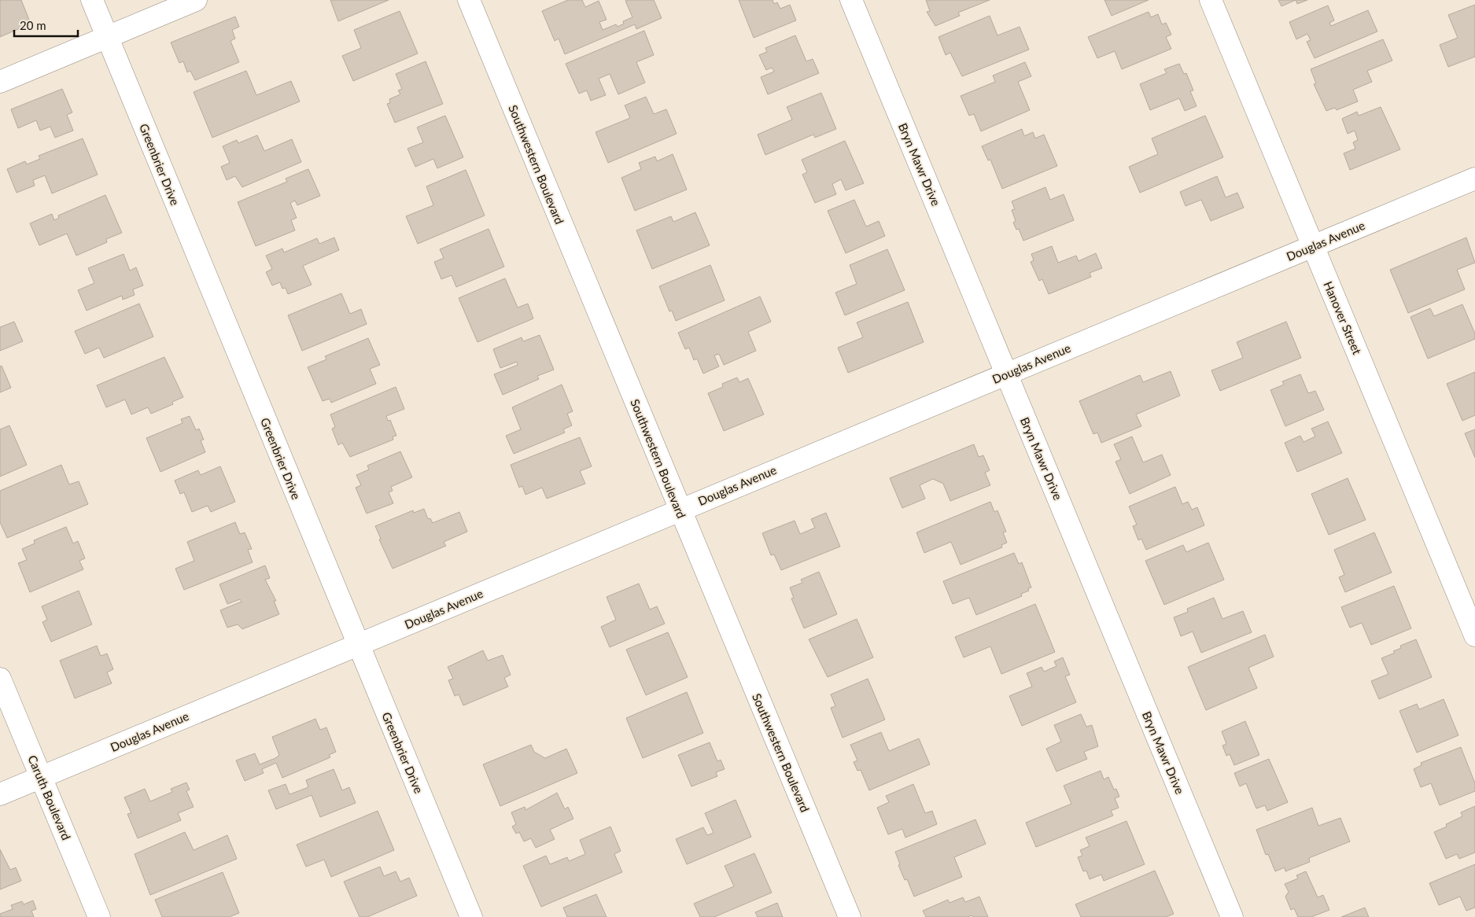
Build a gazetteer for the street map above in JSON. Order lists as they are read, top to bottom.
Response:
{
  "streets": {
    "street": [
      "Greenbrier Drive",
      "Southwestern Boulevard",
      "Bryn Mawr Drive",
      "Douglas Avenue",
      "Hanover Street",
      "Caruth Boulevard"
    ]
  },
  "crossings": [
    ["Greenbrier Drive", "Douglas Avenue"],
    ["Southwestern Boulevard", "Douglas Avenue"],
    ["Bryn Mawr Drive", "Douglas Avenue"],
    ["Douglas Avenue", "Hanover Street"],
    ["Douglas Avenue", "Caruth Boulevard"]
  ],
  "scale_bar": "20 m"
}
